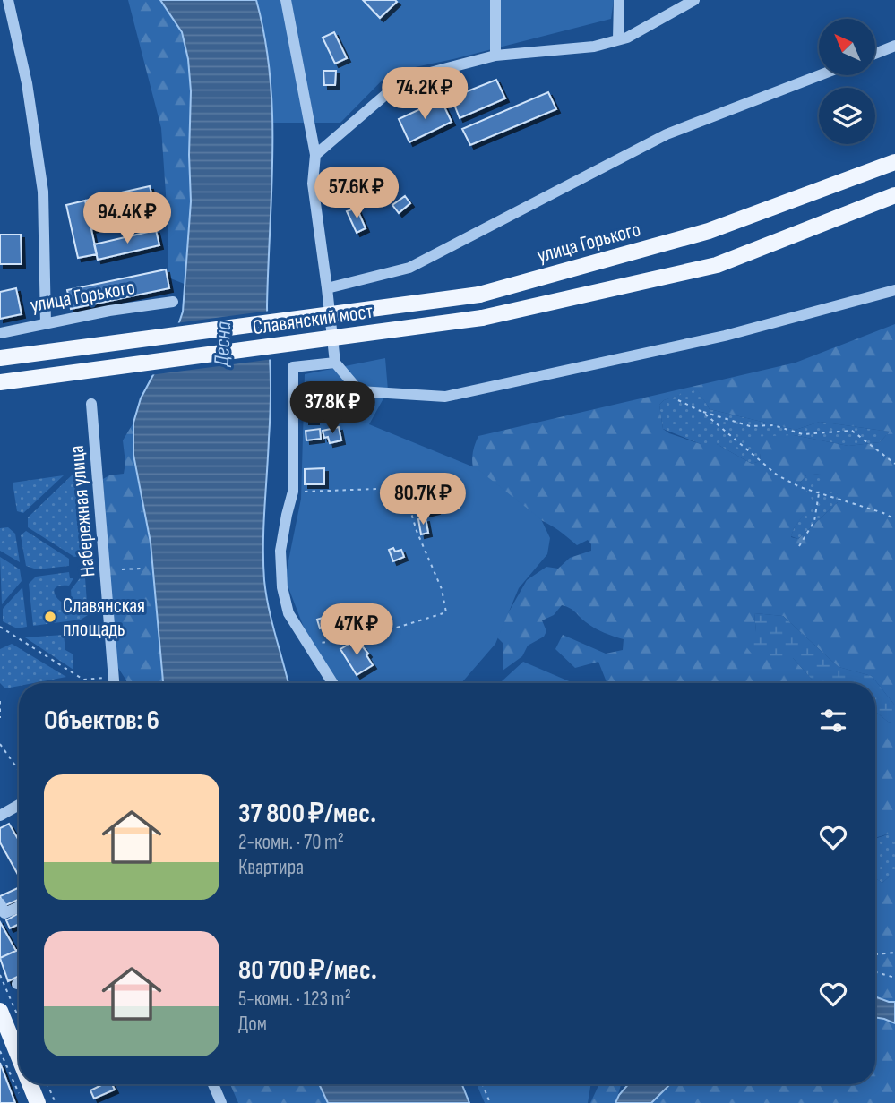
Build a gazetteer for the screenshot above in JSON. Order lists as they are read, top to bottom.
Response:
{
  "streets": {
    "main road": ["улица Горького", "Славянский мост"],
    "street": ["Набережная улица"]
  },
  "crossings": [
    ["улица Горького", "Славянский мост"]
  ],
  "water": ["Десна"],
  "places": ["Славянская площадь"],
  "north": "top left",
  "page": {
    "price": [
      "74.2K ₽",
      "57.6K ₽",
      "94.4K ₽",
      "37.8K ₽",
      "80.7K ₽",
      "47K ₽"
    ],
    "heading": "Объектов: 6",
    "list": [
      {
        "name": "37 800 ₽/мес.",
        "note": "2-комн. · 70 m² · Квартира"
      },
      {
        "name": "80 700 ₽/мес.",
        "note": "5-комн. · 123 m² · Дом"
      }
    ]
  }
}
